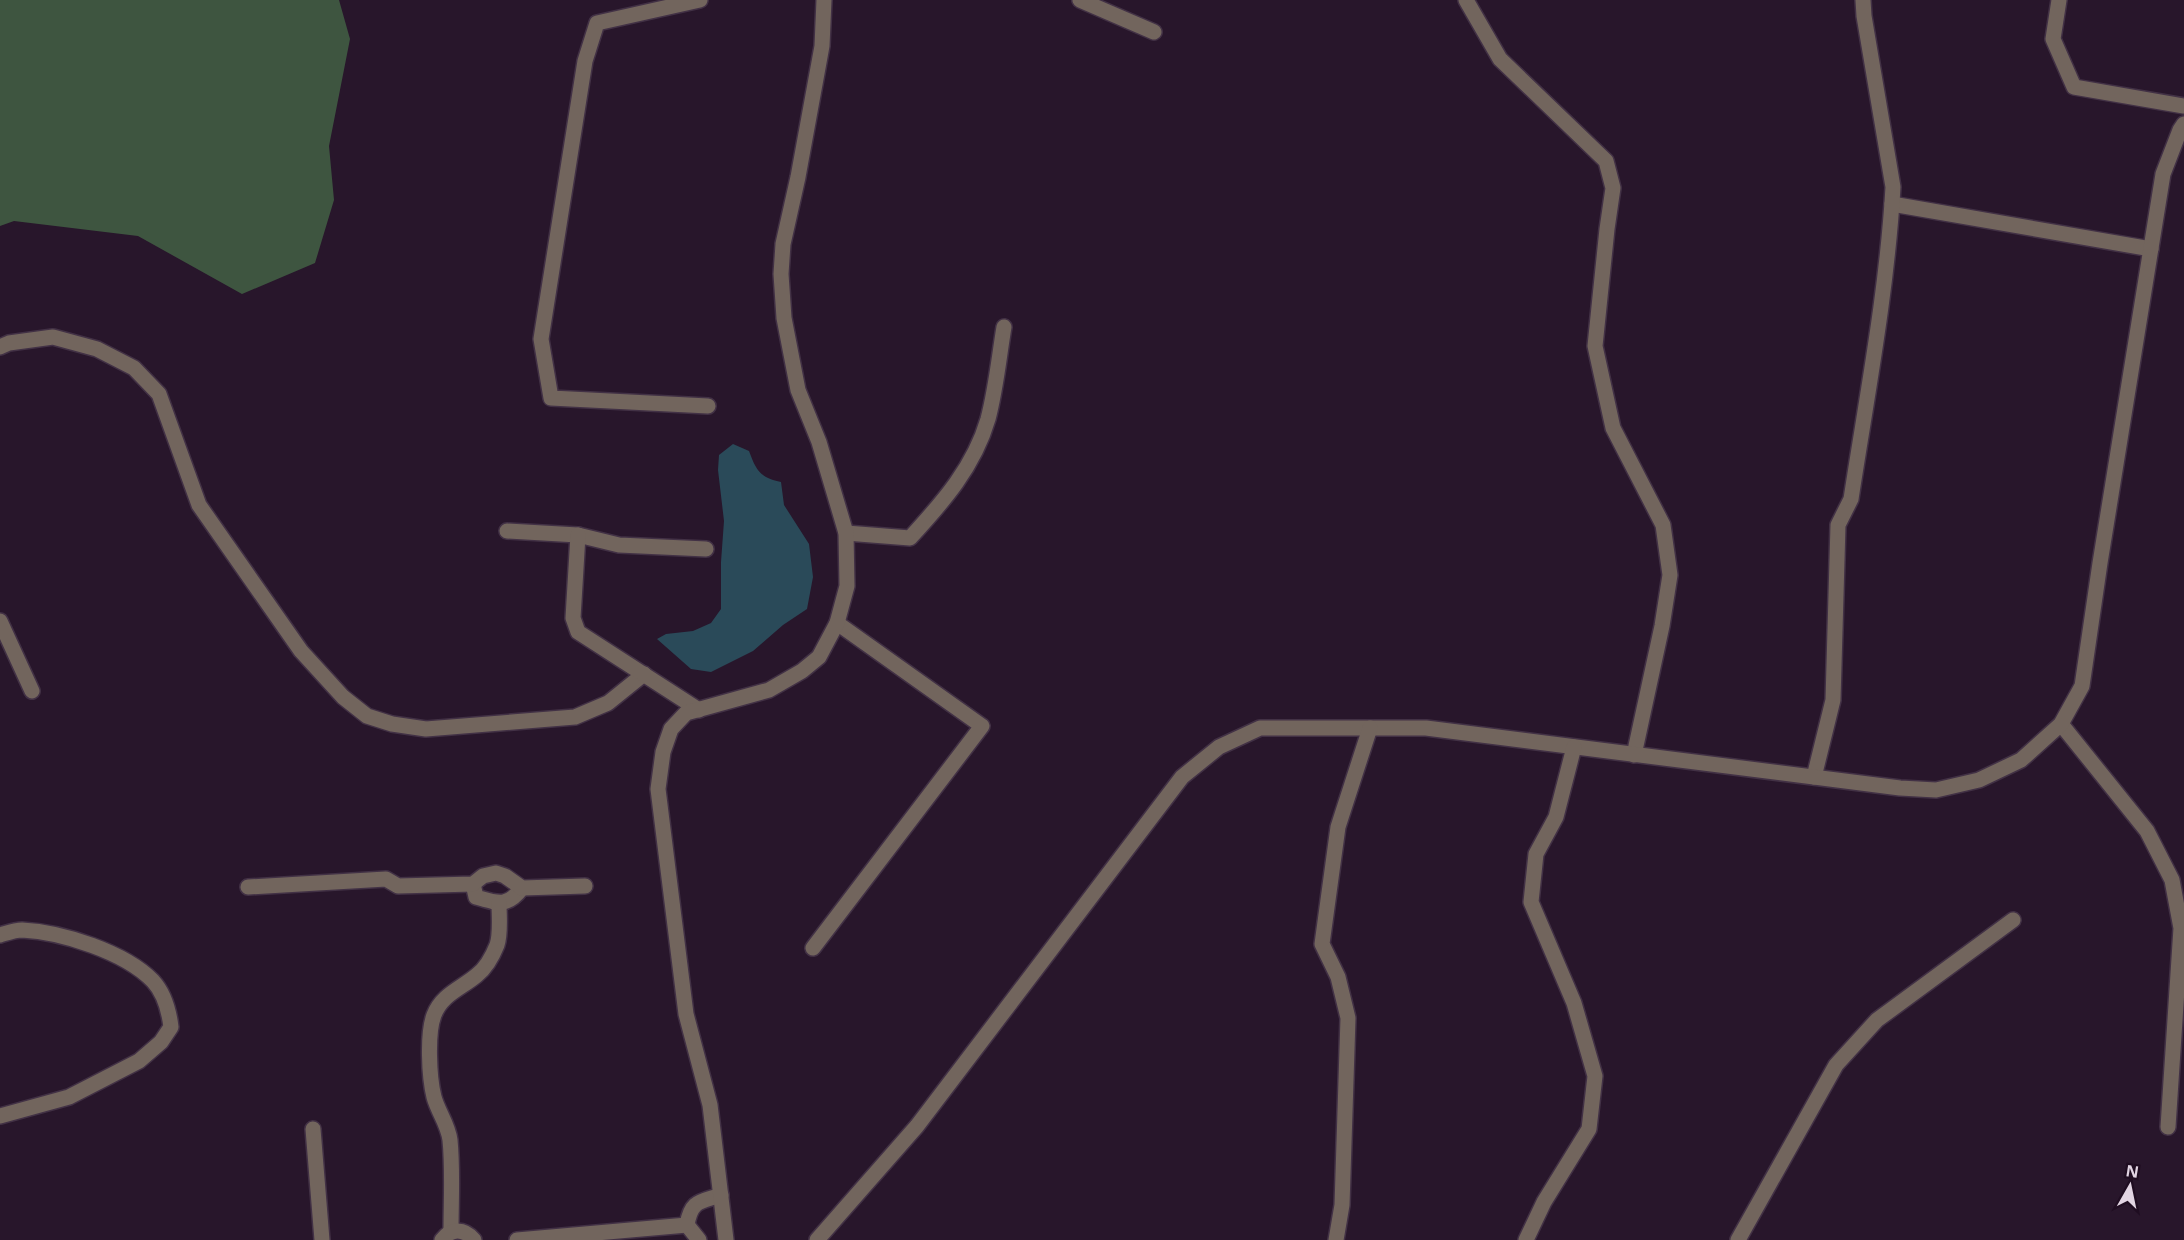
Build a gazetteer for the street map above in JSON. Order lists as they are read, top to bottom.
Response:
{
  "north": "top"
}
